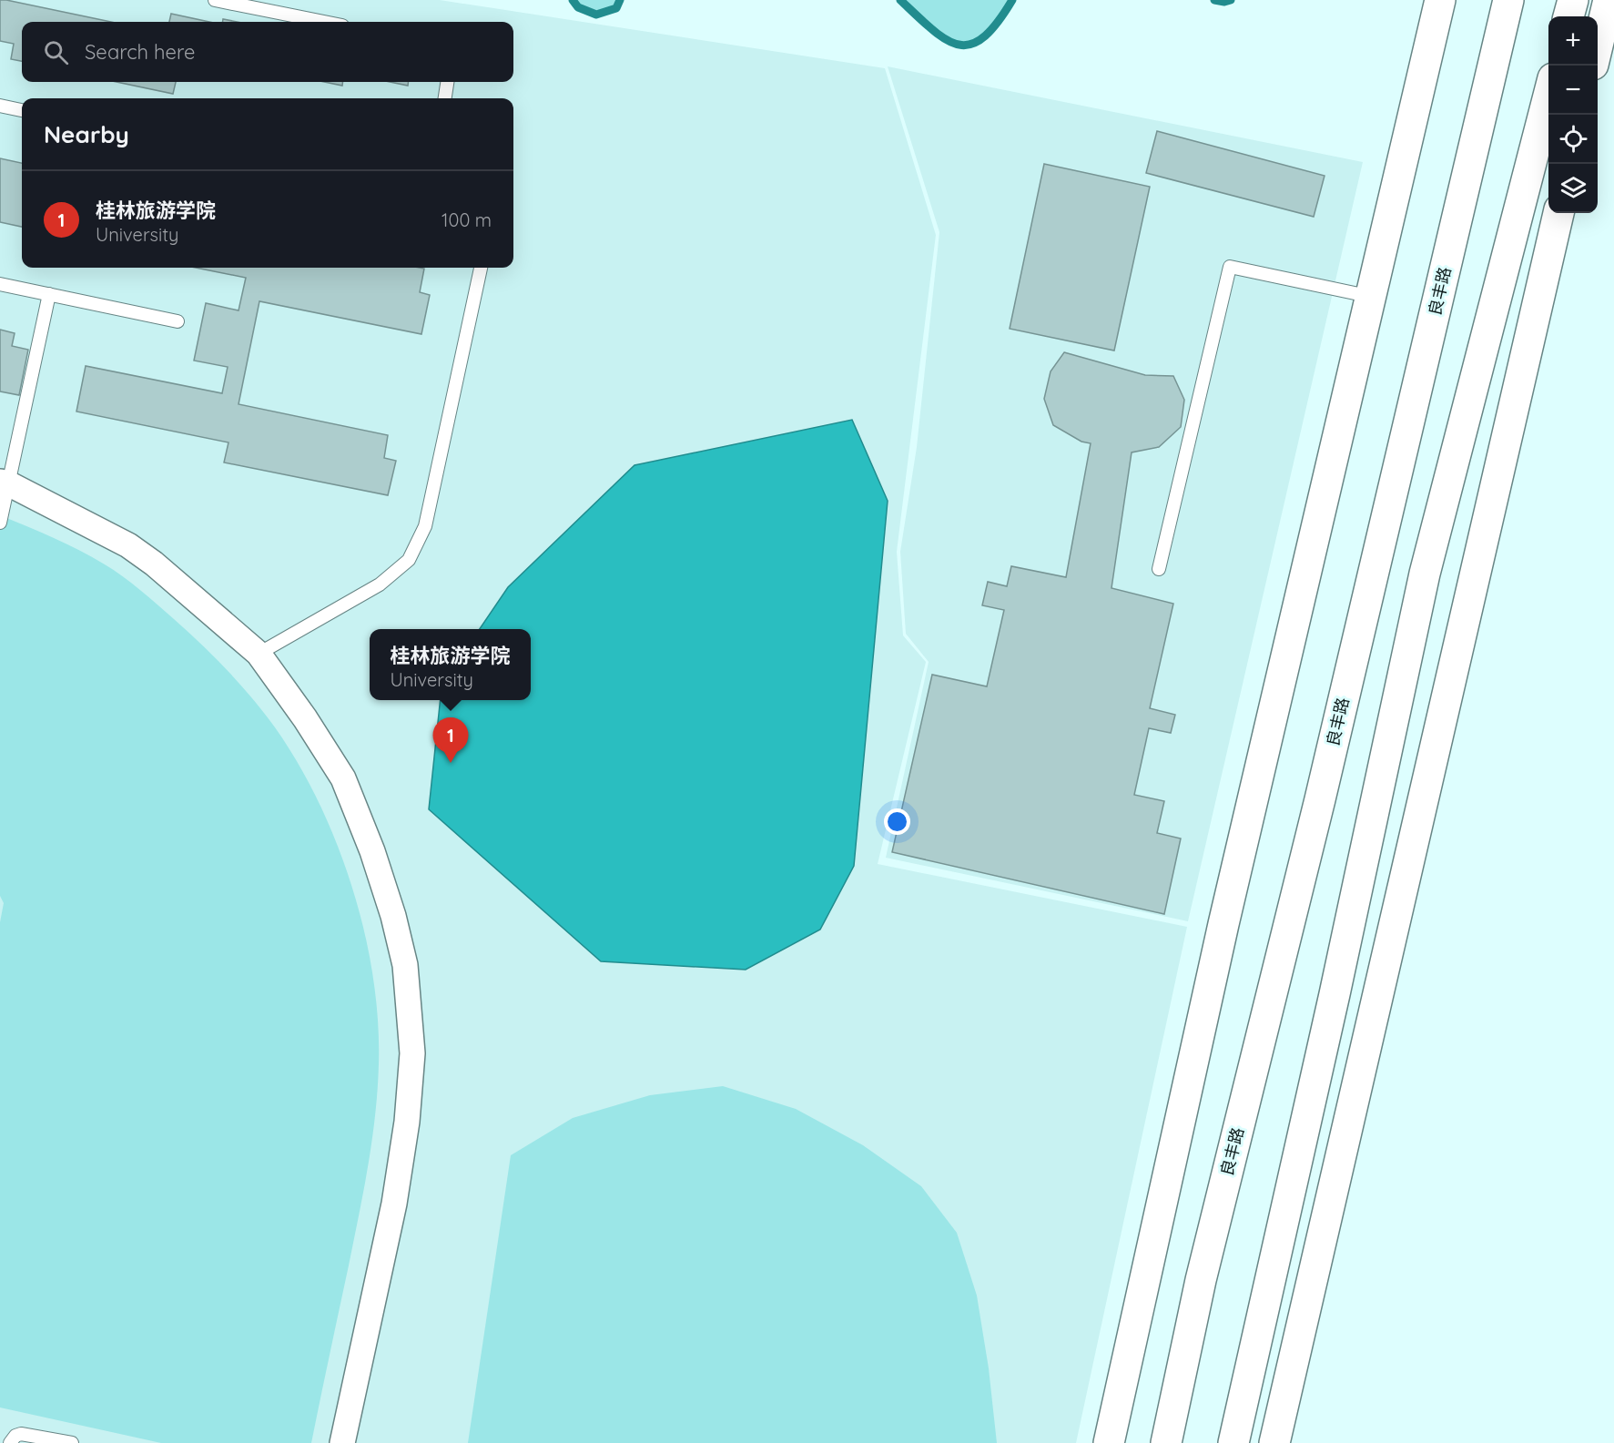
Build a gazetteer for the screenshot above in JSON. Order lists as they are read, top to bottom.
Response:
{
  "streets": {
    "main road": ["良丰路"]
  },
  "page": {
    "map_buttons": ["+", "−"],
    "search": "Search here",
    "heading": "Nearby",
    "list": [
      {
        "mark": "1",
        "name": "桂林旅游学院",
        "note": "University",
        "value": "100 m"
      }
    ],
    "popup": ["桂林旅游学院", "University"],
    "pins": "1"
  }
}
